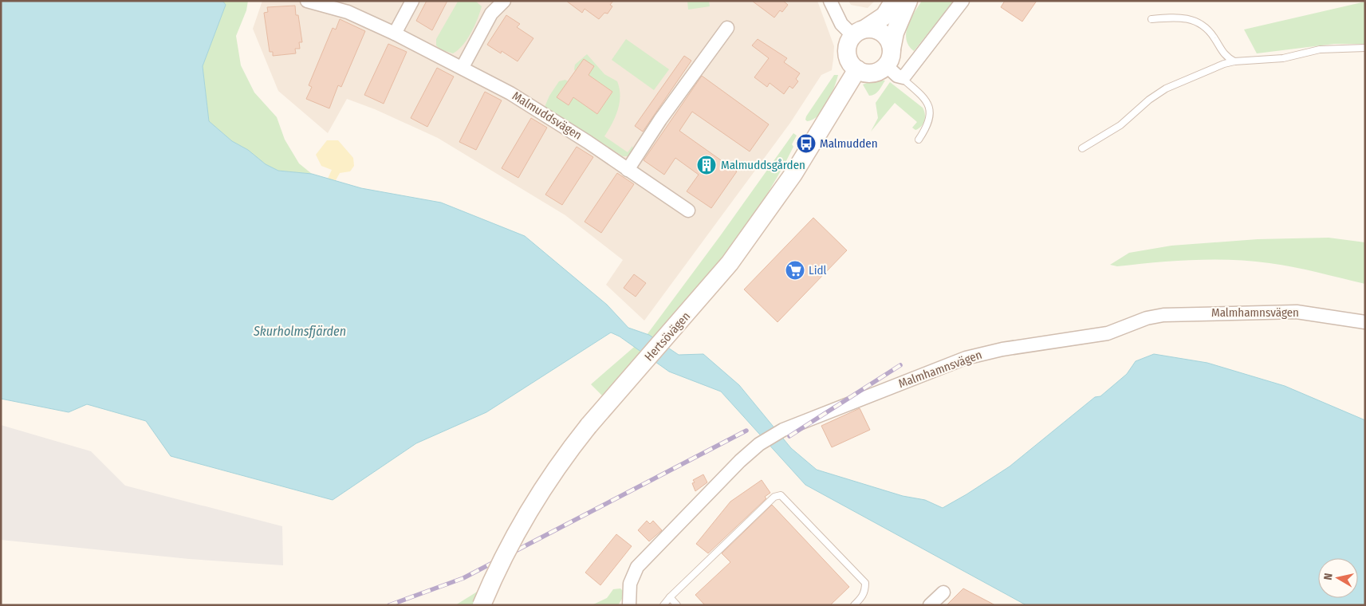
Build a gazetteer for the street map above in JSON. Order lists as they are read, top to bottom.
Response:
{
  "streets": {
    "main road": ["Hertsövägen"],
    "street": ["Malmuddsvägen", "Malmhamnsvägen"]
  },
  "water": ["Skurholmsfjärden"],
  "places": {
    "bus stop": ["Malmudden"],
    "building": ["Malmuddsgården"],
    "supermarket": ["Lidl"]
  },
  "north": "left"
}
